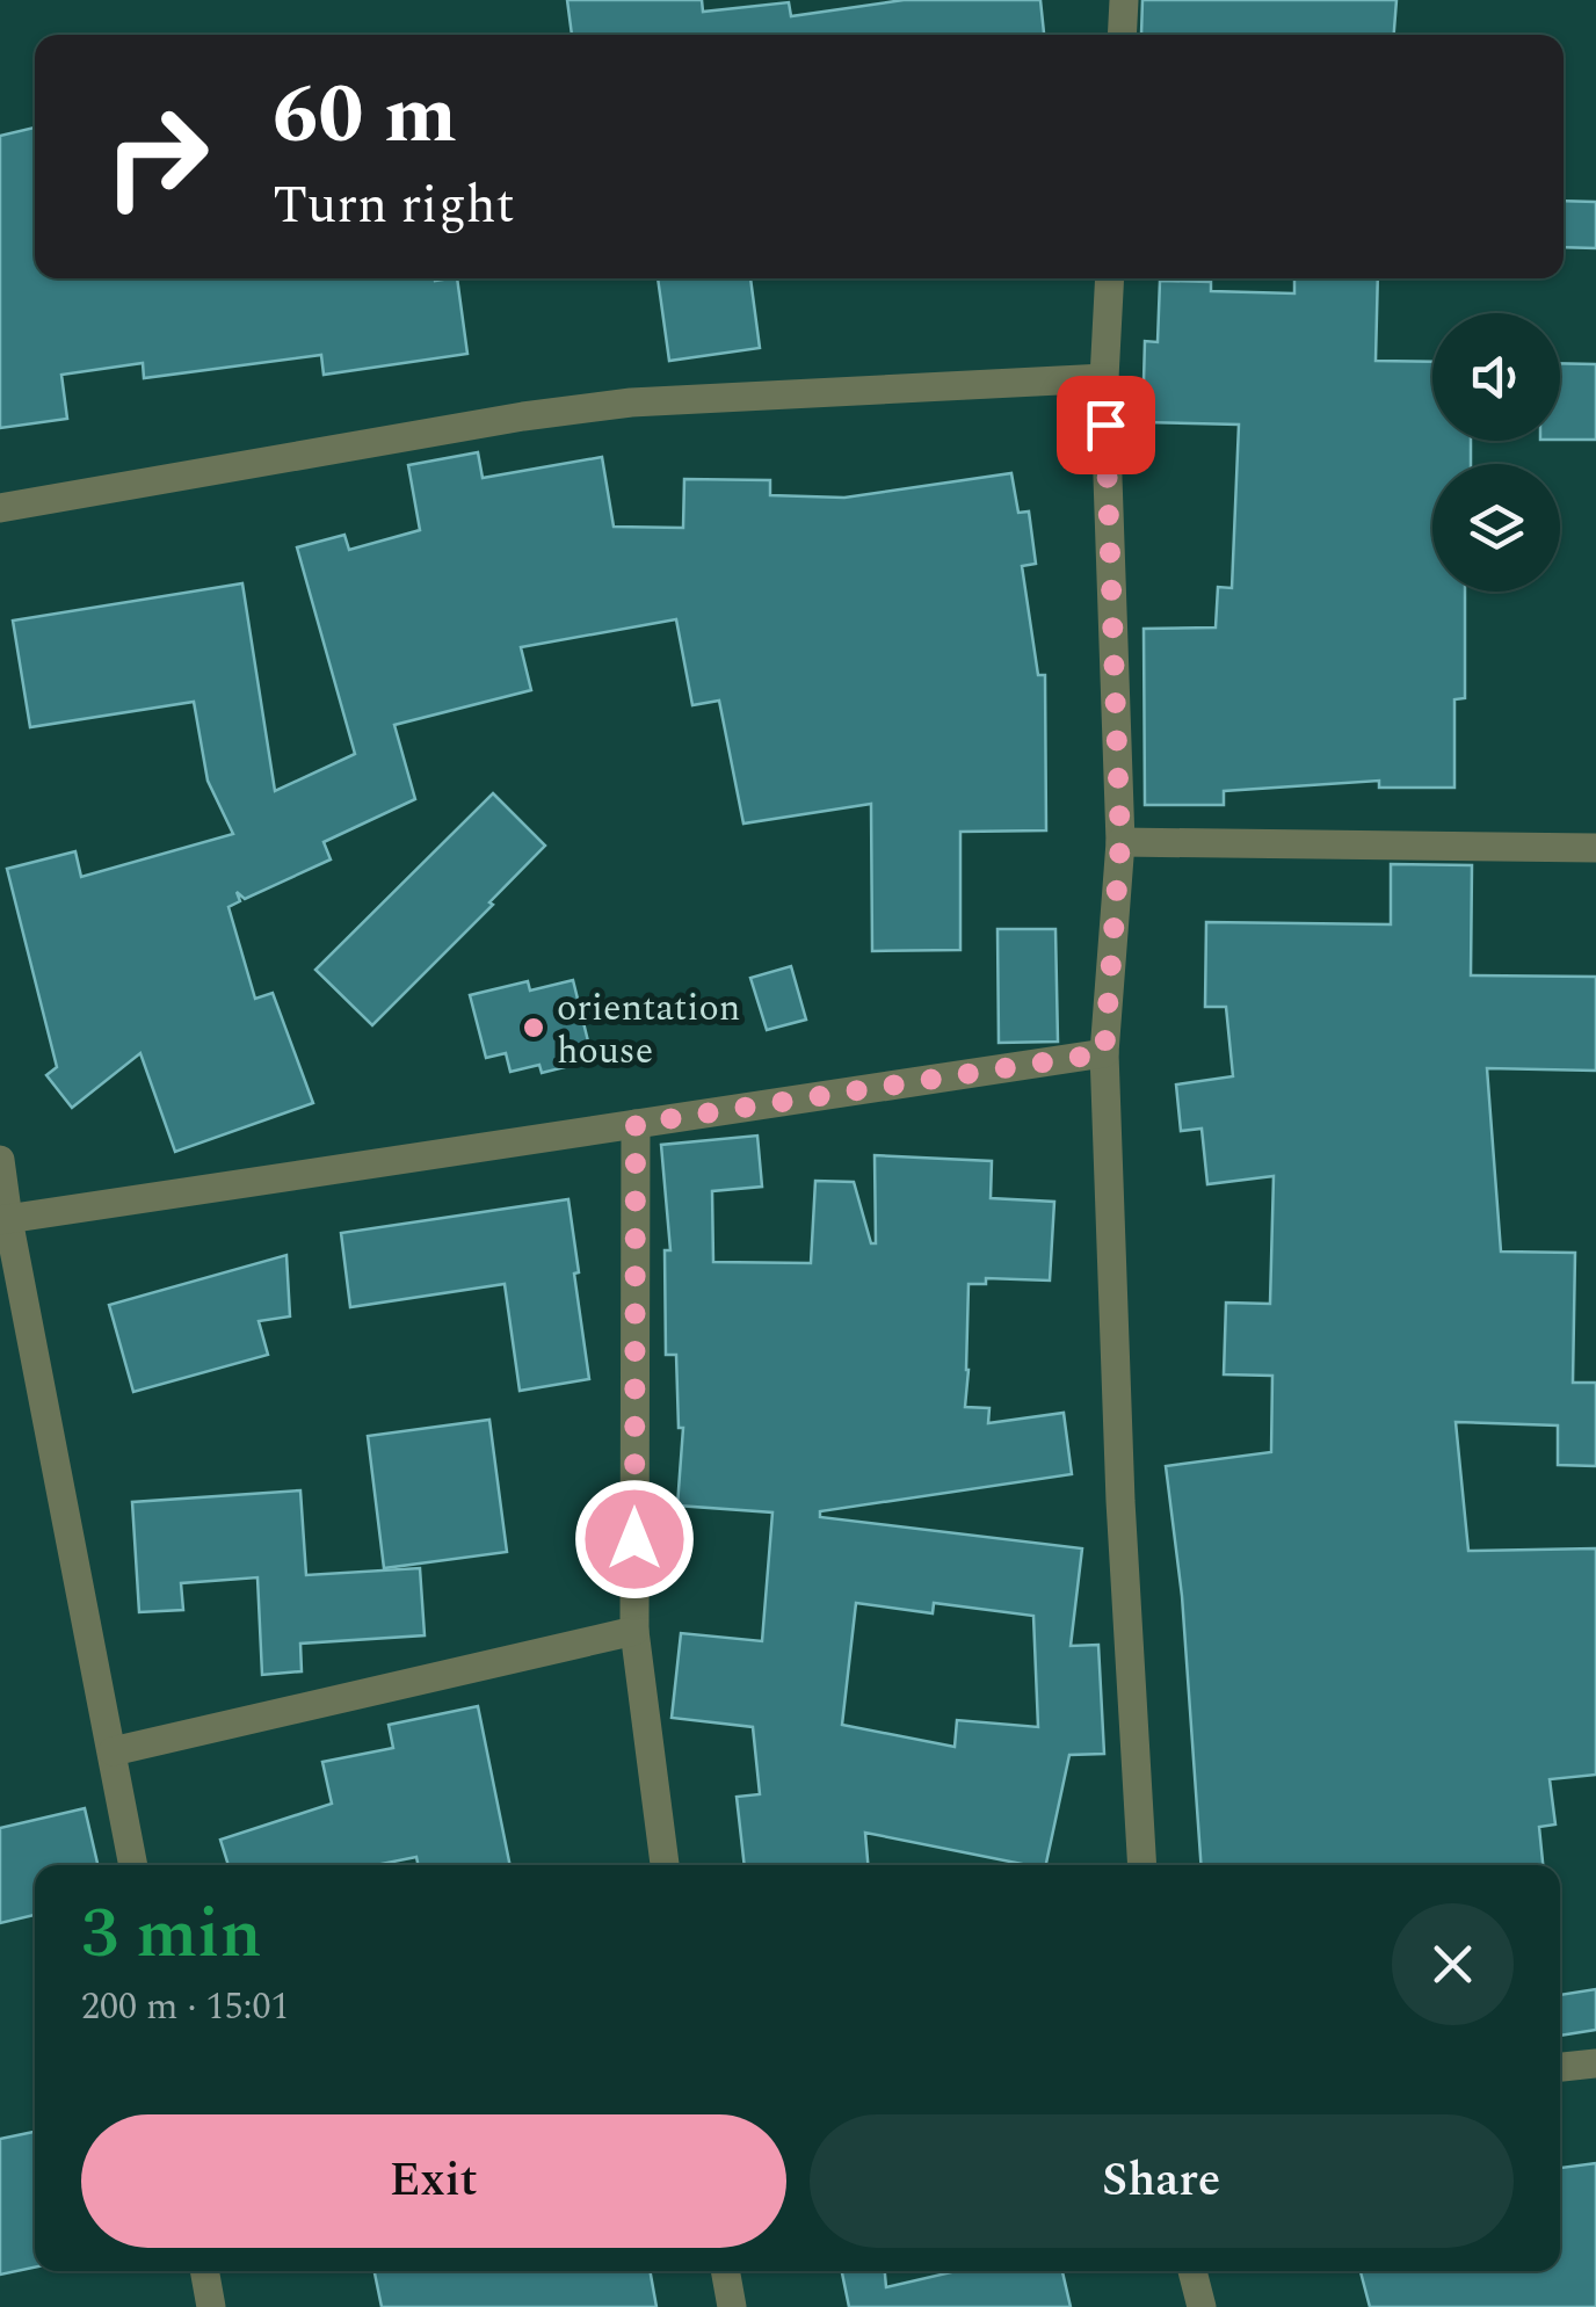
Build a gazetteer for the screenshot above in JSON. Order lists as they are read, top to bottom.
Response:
{
  "places": ["orientation house"],
  "page": {
    "turn": ["60 m", "Turn right"],
    "heading": ["3 min", "200 m · 15:01"],
    "buttons": ["Exit", "Share"]
  }
}
